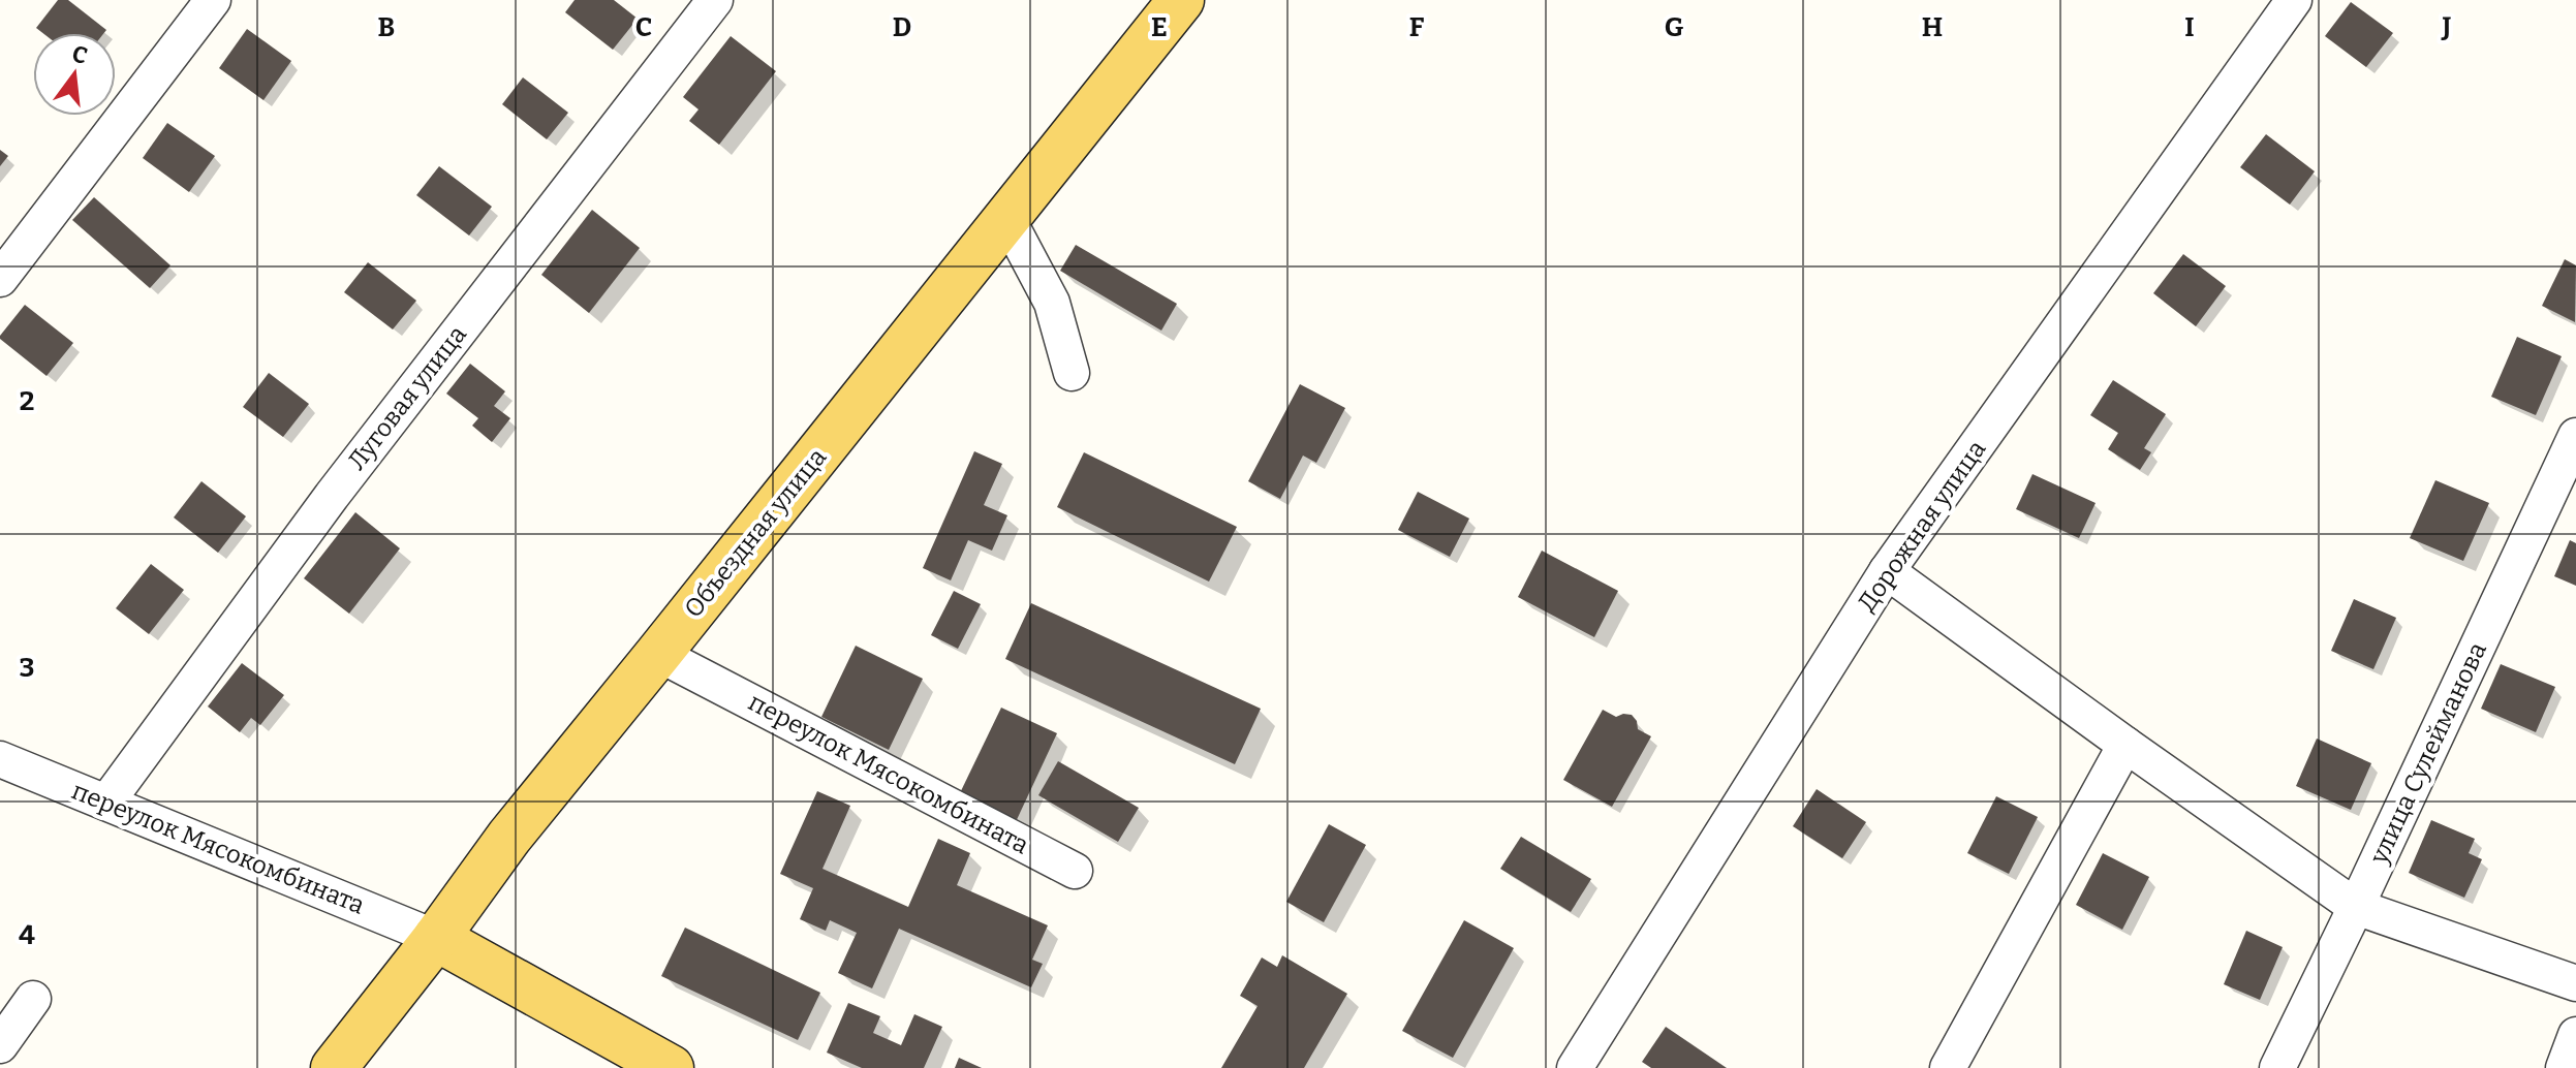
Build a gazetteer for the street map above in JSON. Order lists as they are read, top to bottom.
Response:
{
  "streets": {
    "main road": ["Объездная улица"],
    "street": [
      "Луговая улица",
      "Дорожная улица",
      "улица Сулейманова",
      "переулок Мясокомбината"
    ]
  },
  "crossings": [
    ["Луговая улица", "переулок Мясокомбината"],
    ["Объездная улица", "переулок Мясокомбината"]
  ],
  "north": "top",
  "grid": {
    "columns": [
      "B",
      "C",
      "D",
      "E",
      "F",
      "G",
      "H",
      "I",
      "J"
    ],
    "rows": ["2", "3", "4"]
  }
}
